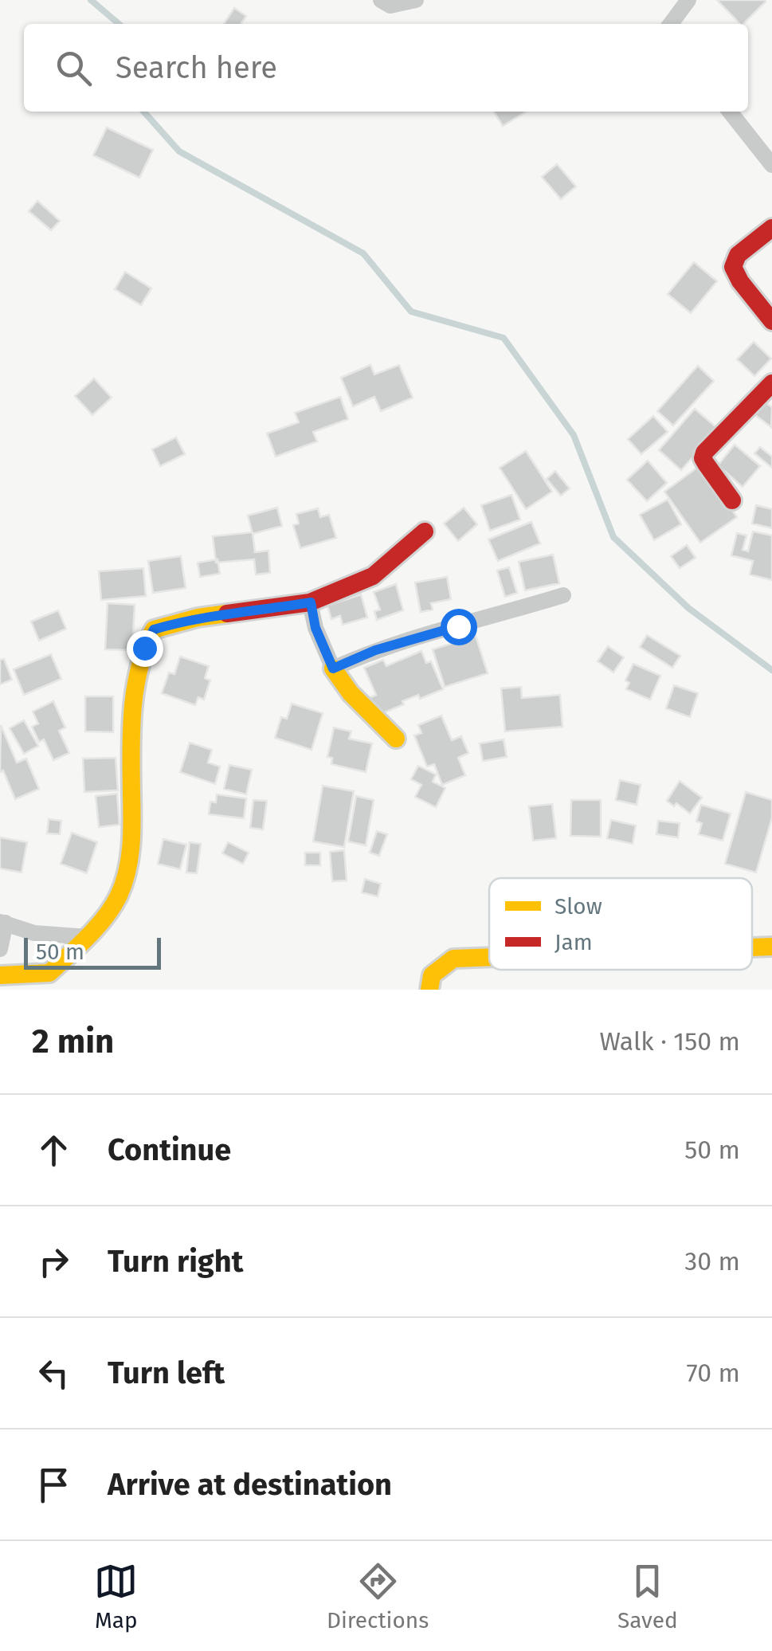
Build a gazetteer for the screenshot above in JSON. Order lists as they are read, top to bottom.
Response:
{
  "legend": ["Slow", "Jam"],
  "scale_bar": "50 m",
  "page": {
    "search": "Search here",
    "scale": "50 m",
    "heading": ["2 min", "Walk · 150 m"],
    "list": [
      ["Continue", "50 m"],
      ["Turn right", "30 m"],
      ["Turn left", "70 m"],
      "Arrive at destination"
    ],
    "nav": ["Map", "Directions", "Saved"]
  }
}
